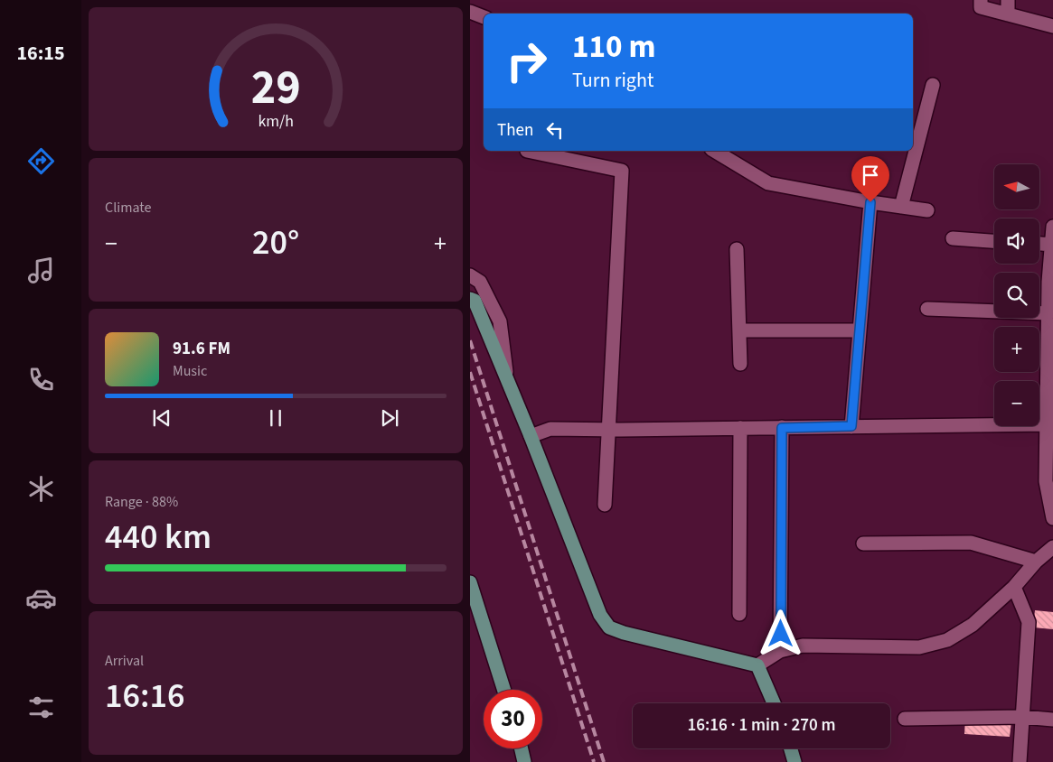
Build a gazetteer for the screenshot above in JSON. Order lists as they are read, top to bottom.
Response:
{
  "north": "left",
  "page": {
    "tabs": "16:15",
    "turn": ["110 m", "Turn right"],
    "then": "Then",
    "tile": [
      "Climate",
      ["Range · 88%", "440 km"],
      ["Arrival", "16:16"]
    ],
    "map_buttons": ["+", "−"],
    "heat": ["−", "20°", "+"],
    "song": ["91.6 FM", "Music"],
    "limit": "30",
    "trip": "16:16 · 1 min · 270 m",
    "gauge": ["29", "km/h"]
  }
}
